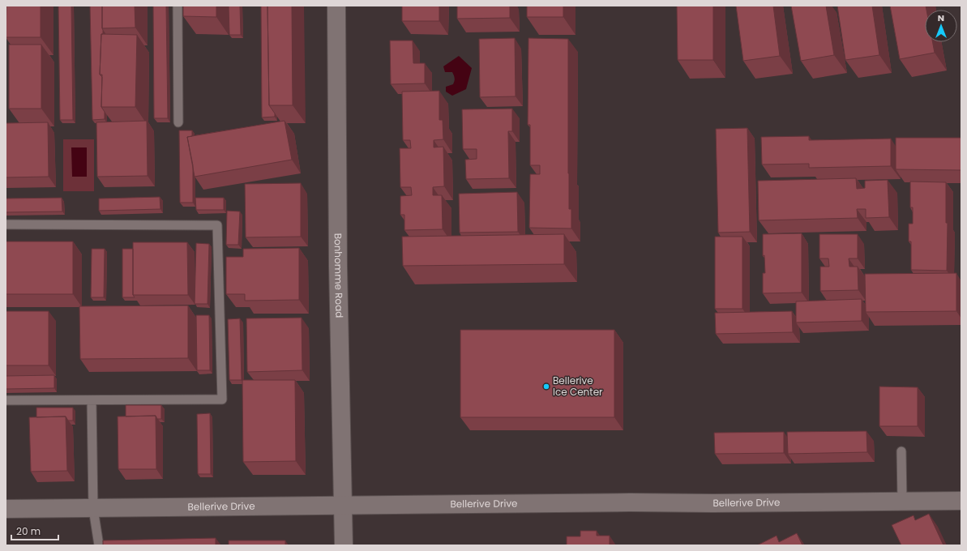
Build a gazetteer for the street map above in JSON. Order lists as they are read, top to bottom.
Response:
{
  "streets": {
    "street": ["Bonhomme Road", "Bellerive Drive"]
  },
  "crossings": [
    ["Bonhomme Road", "Bellerive Drive"]
  ],
  "places": ["Bellerive Ice Center"],
  "scale_bar": "20 m",
  "north": "top"
}
